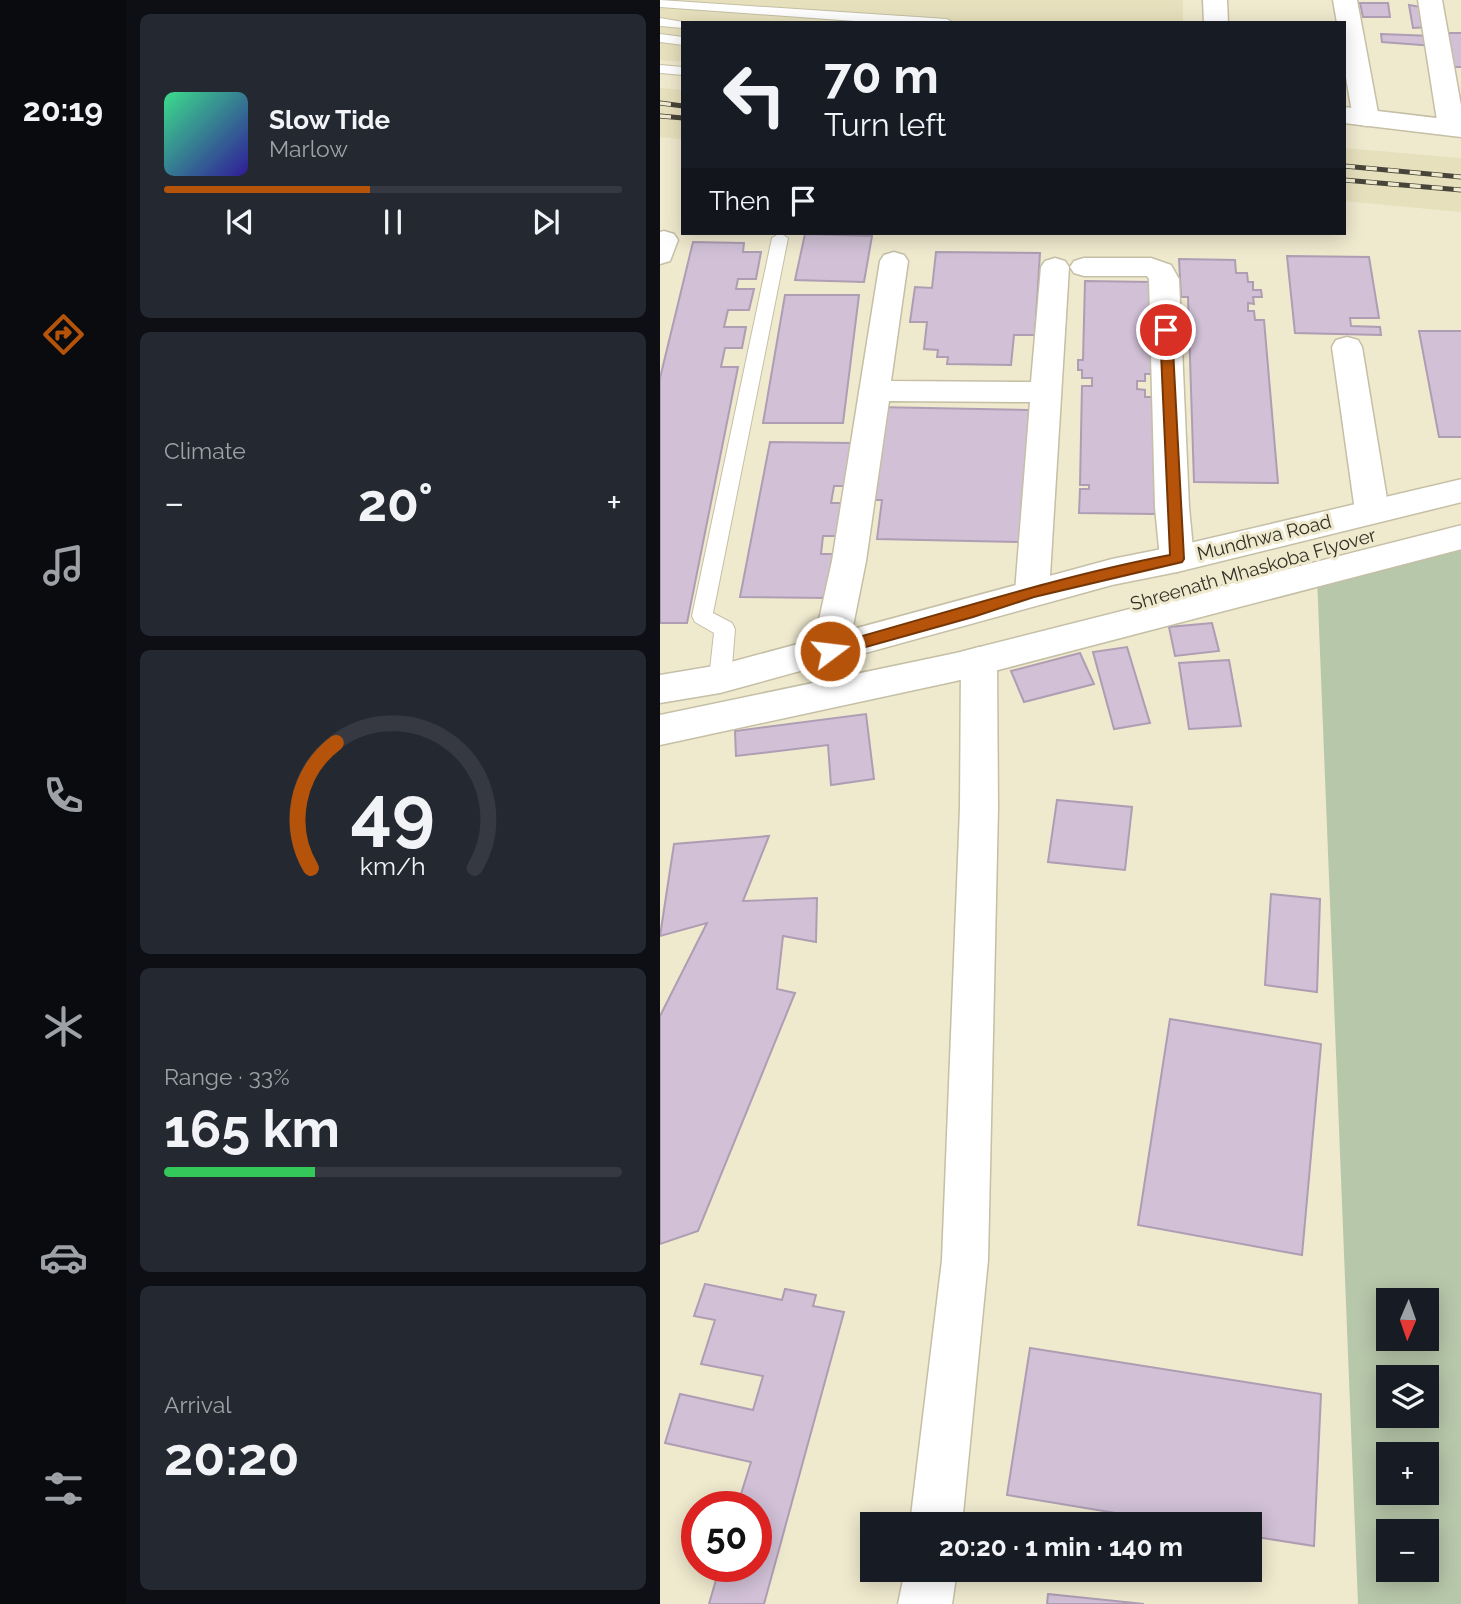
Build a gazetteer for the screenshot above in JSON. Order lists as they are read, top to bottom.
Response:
{
  "streets": {
    "street": ["Mundhwa Road", "Shreenath Mhaskoba Flyover"]
  },
  "crossings": [
    ["Mundhwa Road", "Shreenath Mhaskoba Flyover"]
  ],
  "north": "bottom",
  "page": {
    "tabs": "20:19",
    "turn": ["70 m", "Turn left"],
    "song": ["Slow Tide", "Marlow"],
    "then": "Then",
    "tile": [
      "Climate",
      ["Range · 33%", "165 km"],
      ["Arrival", "20:20"]
    ],
    "heat": ["−", "20°", "+"],
    "map_buttons": ["+", "−"],
    "limit": "50",
    "trip": "20:20 · 1 min · 140 m",
    "gauge": ["49", "km/h"]
  }
}
